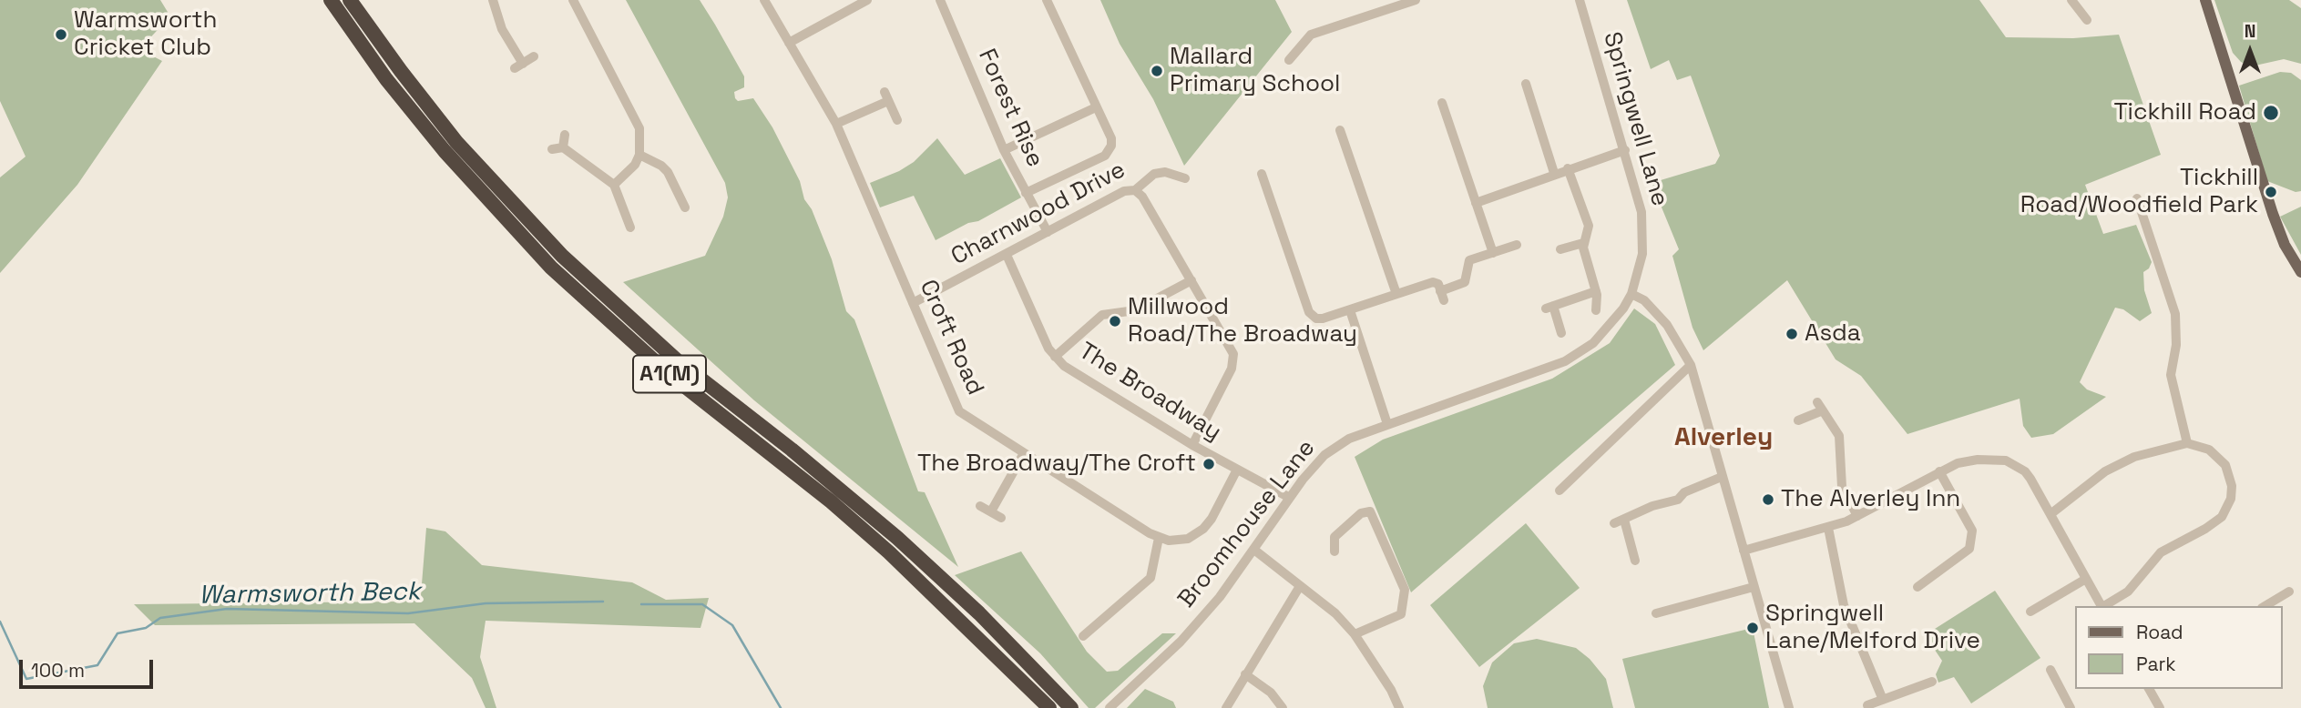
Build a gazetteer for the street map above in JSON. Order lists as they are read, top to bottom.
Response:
{
  "streets": {
    "highway": ["A1(M)"],
    "street": [
      "Forest Rise",
      "Springwell Lane",
      "Charnwood Drive",
      "Croft Road",
      "The Broadway",
      "Broomhouse Lane"
    ]
  },
  "crossings": [
    ["Forest Rise", "Charnwood Drive"],
    ["Springwell Lane", "Broomhouse Lane"],
    ["Charnwood Drive", "Croft Road"],
    ["Charnwood Drive", "The Broadway"],
    ["The Broadway", "Broomhouse Lane"]
  ],
  "districts": ["Alverley"],
  "water": ["Warmsworth Beck"],
  "places": [
    "Warmsworth Cricket Club",
    "Mallard Primary School",
    "Tickhill Road",
    "Tickhill Road/Woodfield Park",
    "Millwood Road/The Broadway",
    "Asda",
    "The Broadway/The Croft",
    "The Alverley Inn",
    "Springwell Lane/Melford Drive"
  ],
  "legend": ["Road", "Park"],
  "scale_bar": "100 m",
  "north": "top"
}
